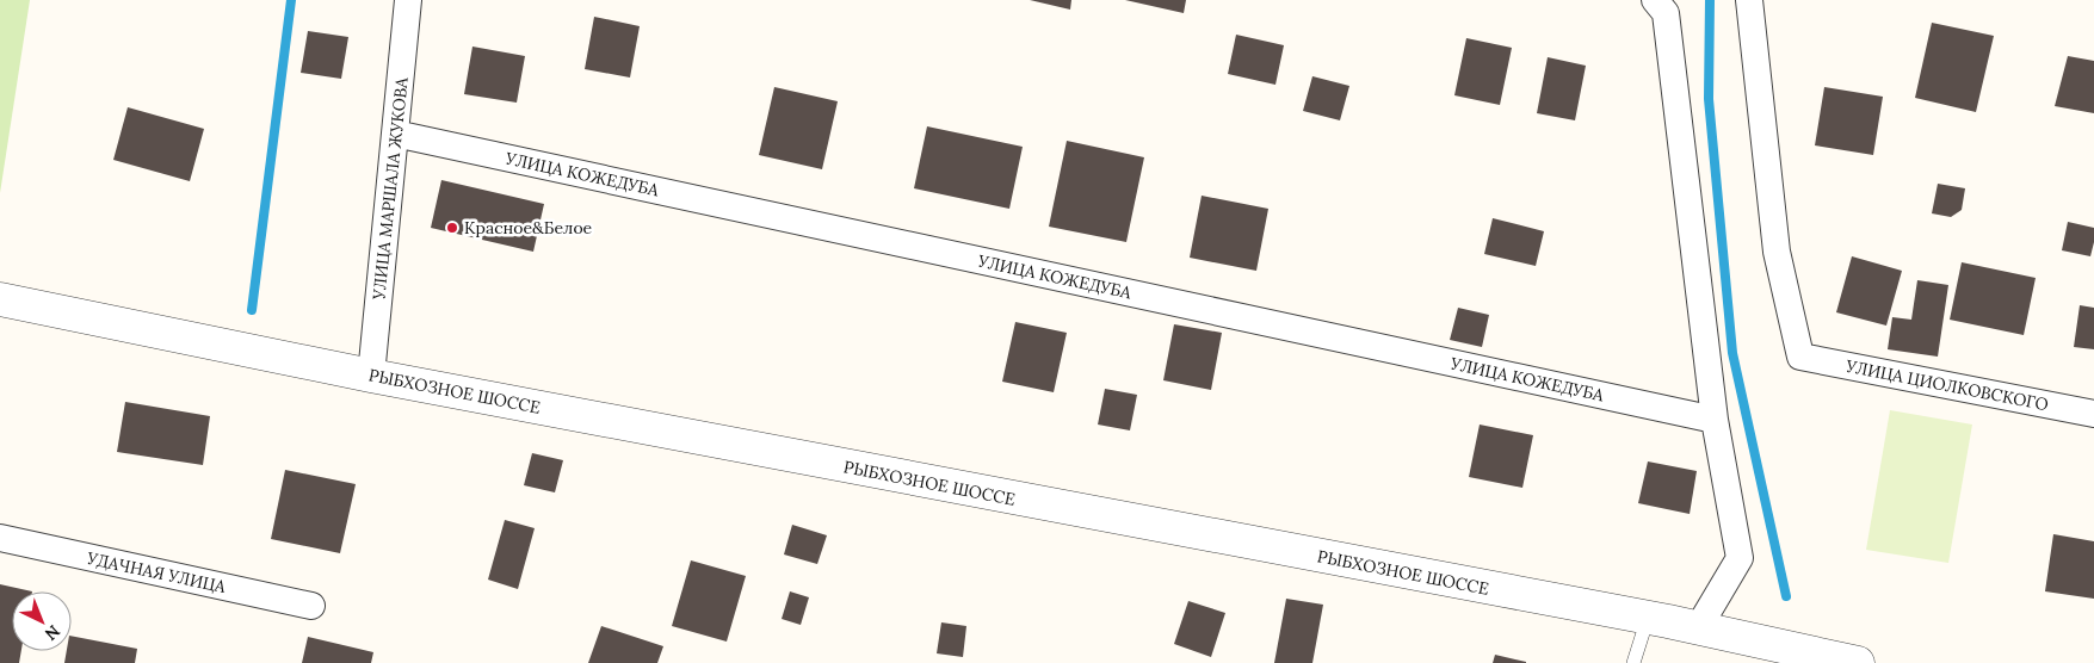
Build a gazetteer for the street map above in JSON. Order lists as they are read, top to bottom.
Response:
{
  "streets": {
    "street": [
      "УЛИЦА КОЖЕДУБА",
      "УЛИЦА МАРШАЛА ЖУКОВА",
      "УЛИЦА ЦИОЛКОВСКОГО",
      "РЫБХОЗНОЕ ШОССЕ",
      "УДАЧНАЯ УЛИЦА"
    ]
  },
  "crossings": [
    ["УЛИЦА КОЖЕДУБА", "УЛИЦА МАРШАЛА ЖУКОВА"],
    ["УЛИЦА МАРШАЛА ЖУКОВА", "РЫБХОЗНОЕ ШОССЕ"]
  ],
  "places": ["Красное&Белое"],
  "north": "bottom right"
}
